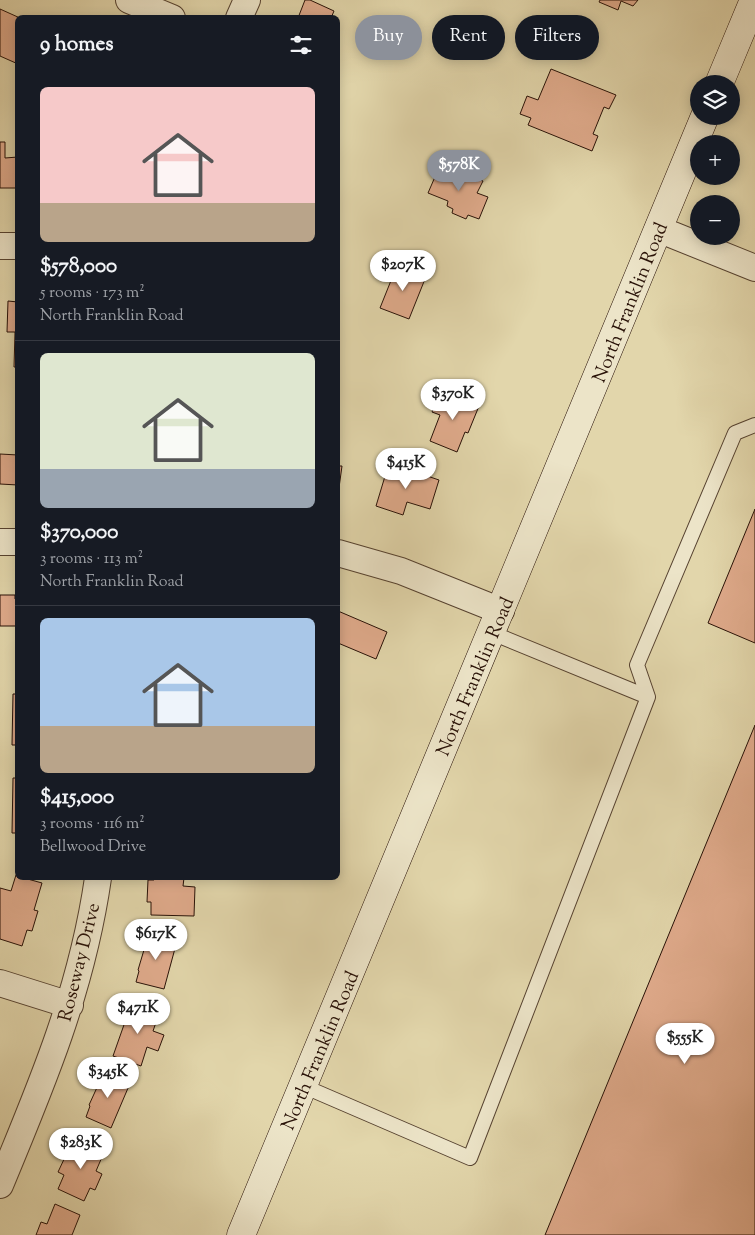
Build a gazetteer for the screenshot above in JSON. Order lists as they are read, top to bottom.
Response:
{
  "streets": {
    "main road": ["North Franklin Road"],
    "street": ["Roseway Drive"]
  },
  "page": {
    "chip": ["Buy", "Rent", "Filters"],
    "heading": "9 homes",
    "map_buttons": ["+", "−"],
    "list": [
      {
        "name": "$578,000",
        "note": "5 rooms · 173 m² · North Franklin Road"
      },
      {
        "name": "$370,000",
        "note": "3 rooms · 113 m² · North Franklin Road"
      },
      {
        "name": "$415,000",
        "note": "3 rooms · 116 m² · Bellwood Drive"
      }
    ],
    "price": [
      "$578K",
      "$207K",
      "$370K",
      "$415K",
      "$617K",
      "$471K",
      "$555K",
      "$345K",
      "$283K"
    ]
  }
}
